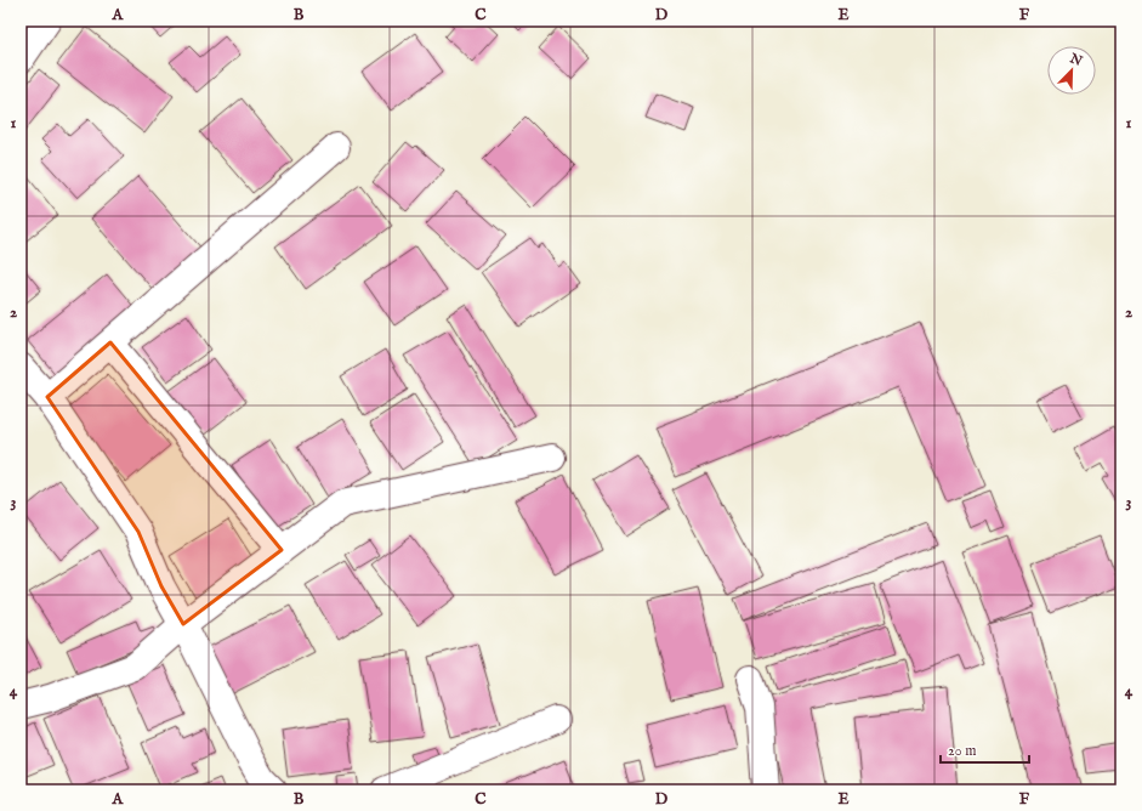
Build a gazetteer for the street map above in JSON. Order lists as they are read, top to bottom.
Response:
{
  "scale_bar": "20 m",
  "north": "top right",
  "grid": {
    "columns": [
      "A",
      "B",
      "C",
      "D",
      "E",
      "F"
    ],
    "rows": [
      "1",
      "2",
      "3",
      "4"
    ]
  }
}
